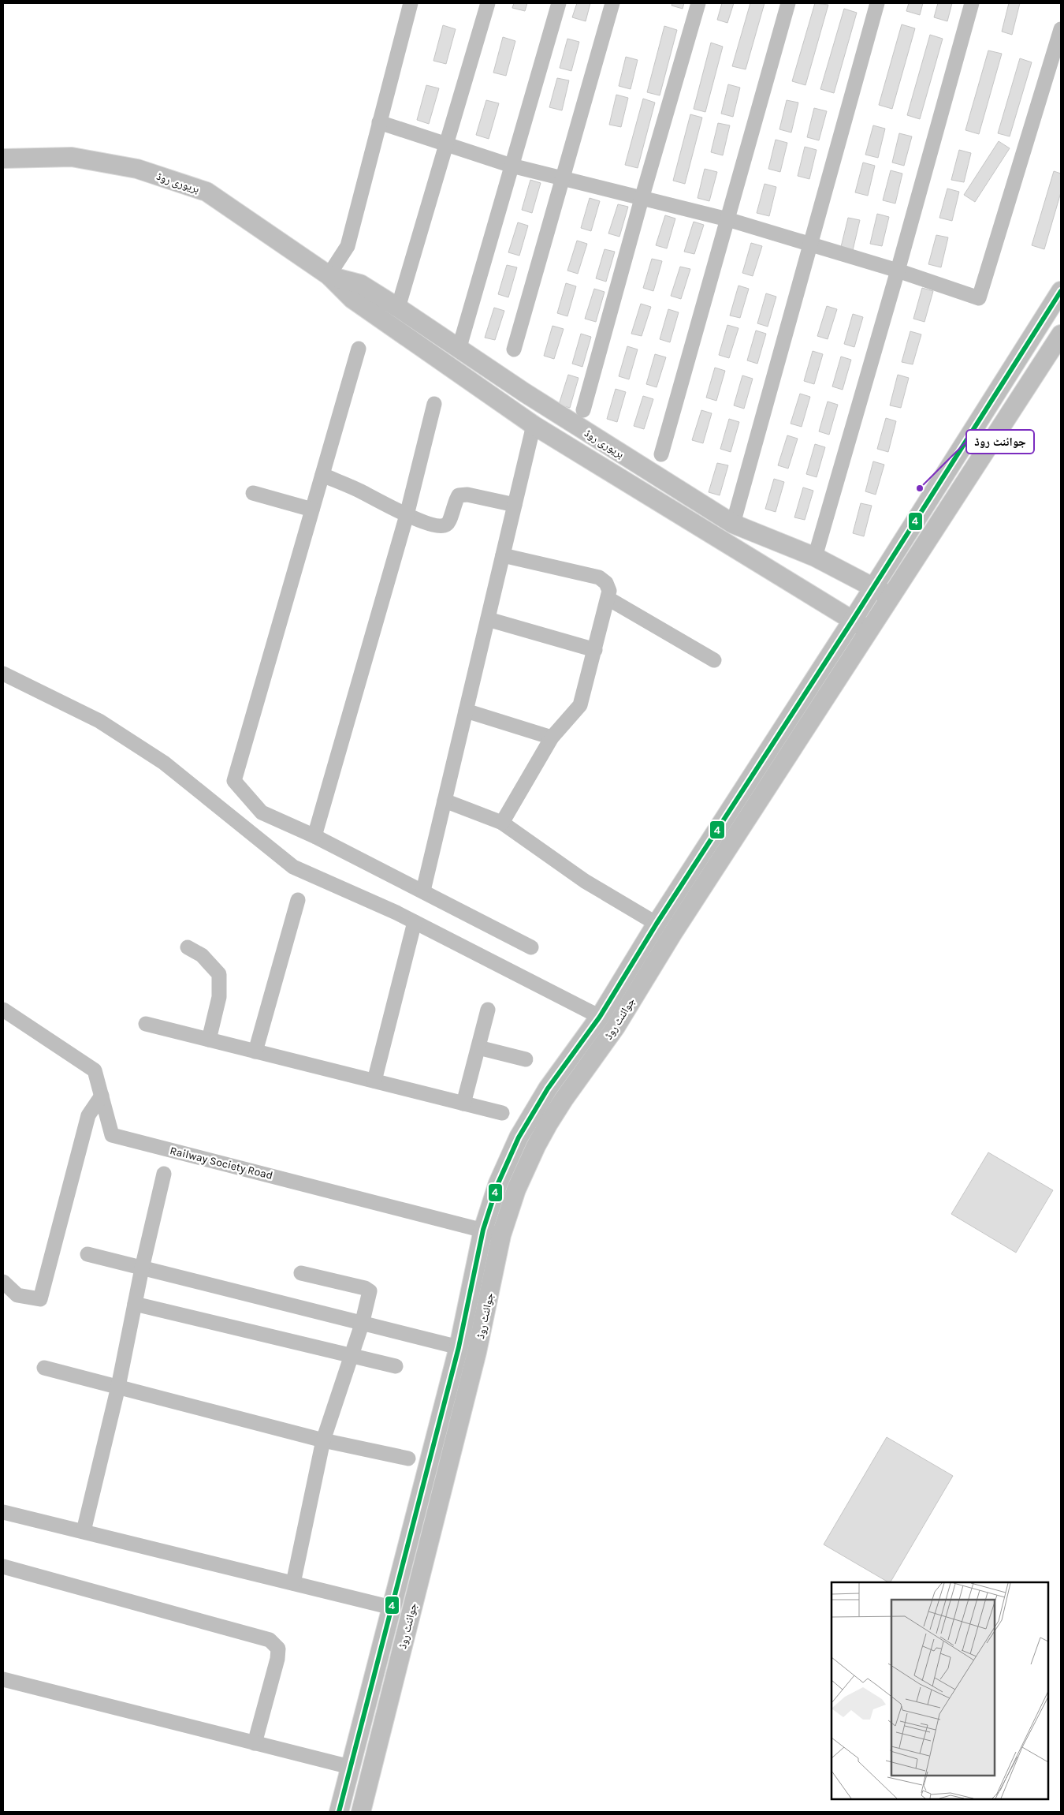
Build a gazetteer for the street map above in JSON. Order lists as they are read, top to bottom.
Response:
{
  "streets": {
    "main road": ["بریوری روڈ", "جوائنٹ روڈ"],
    "street": ["Railway Society Road"]
  },
  "crossings": [
    ["بریوری روڈ", "جوائنٹ روڈ"],
    ["جوائنٹ روڈ", "Railway Society Road"]
  ],
  "places": ["جوائنٹ روڈ"],
  "lines": ["transit line 4"]
}
